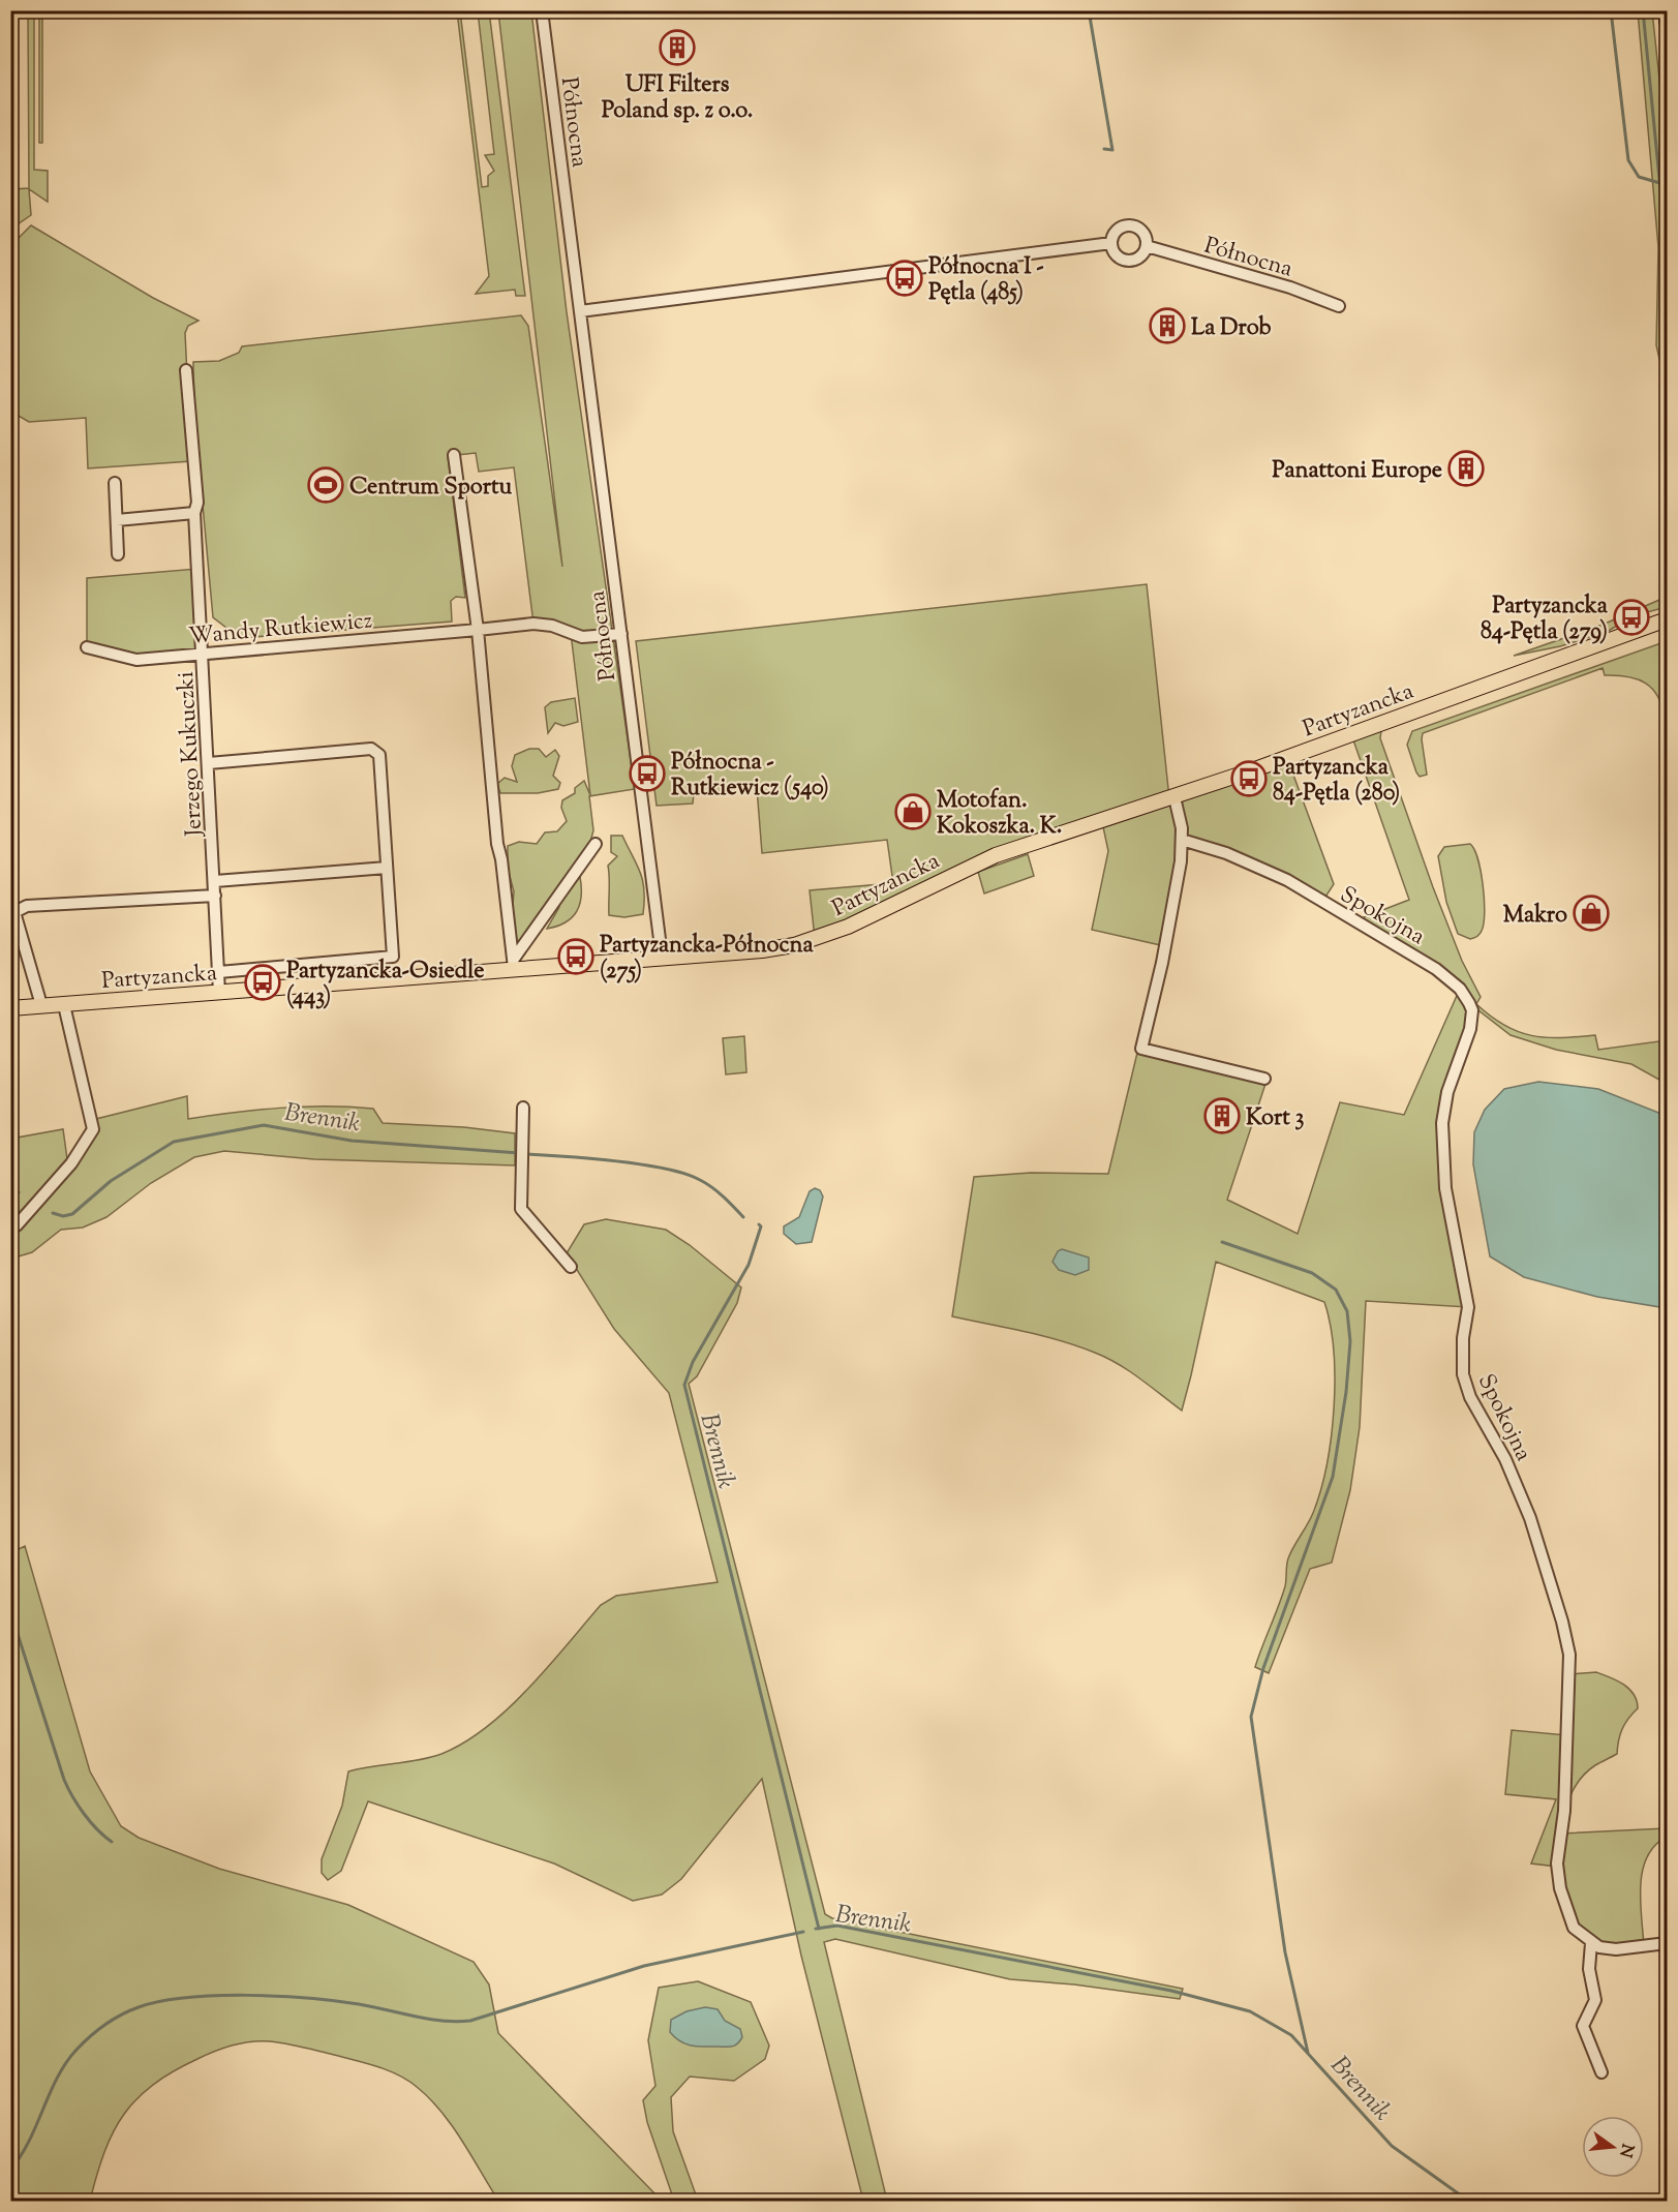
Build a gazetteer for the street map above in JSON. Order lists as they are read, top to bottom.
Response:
{
  "streets": {
    "main road": ["Partyzancka"],
    "street": [
      "Północna",
      "Wandy Rutkiewicz",
      "Jerzego Kukuczki",
      "Spokojna"
    ]
  },
  "crossings": [
    ["Północna", "Wandy Rutkiewicz"],
    ["Północna", "Partyzancka"],
    ["Wandy Rutkiewicz", "Jerzego Kukuczki"],
    ["Partyzancka", "Jerzego Kukuczki"]
  ],
  "water": ["Brennik"],
  "places": {
    "building": [
      "UFI Filters Poland sp. z o.o.",
      "La Drob",
      "Panattoni Europe",
      "Kort 3"
    ],
    "bus stop": [
      "Północna I - Pętla (485)",
      "Partyzancka 84-Pętla (279)",
      "Północna - Rutkiewicz (540)",
      "Partyzancka 84-Pętla (280)",
      "Partyzancka-Północna (275)",
      "Partyzancka-Osiedle (443)"
    ],
    "sports": ["Centrum Sportu"],
    "shop": ["Motofan. Kokoszka. K.", "Makro"]
  },
  "north": "right"
}
